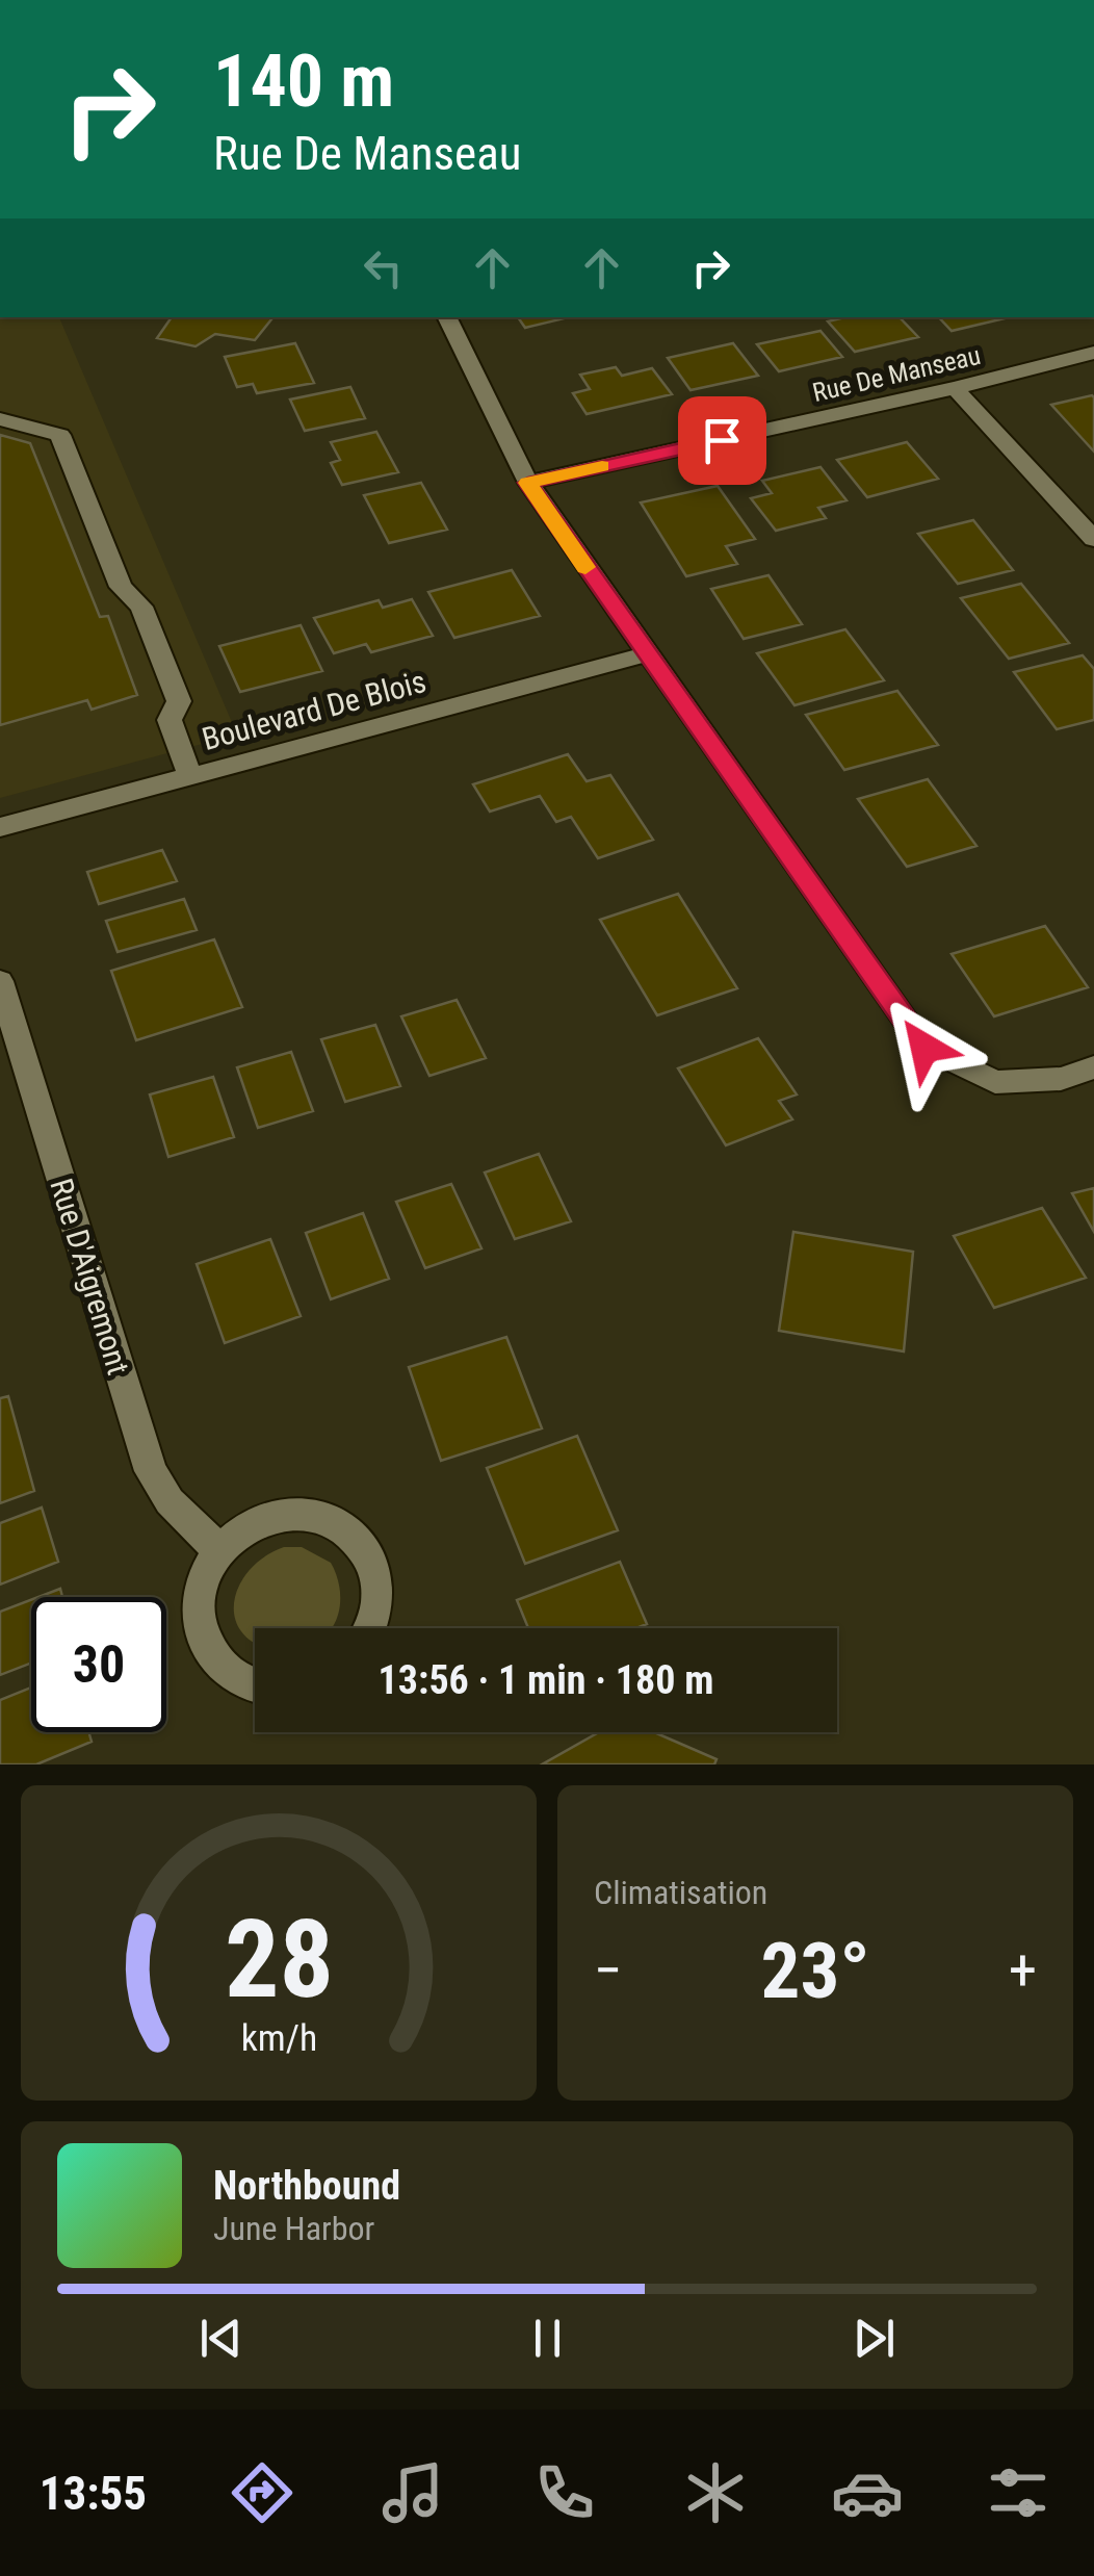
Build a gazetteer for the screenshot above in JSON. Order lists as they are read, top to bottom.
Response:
{
  "streets": {
    "street": ["Rue De Manseau", "Boulevard De Blois", "Rue D'Aigremont"]
  },
  "page": {
    "turn": ["140 m", "Rue De Manseau"],
    "limit": "30",
    "trip": "13:56 · 1 min · 180 m",
    "tile": "Climatisation",
    "heat": ["−", "23°", "+"],
    "song": ["Northbound", "June Harbor"],
    "tabs": "13:55",
    "gauge": ["28", "km/h"]
  }
}
